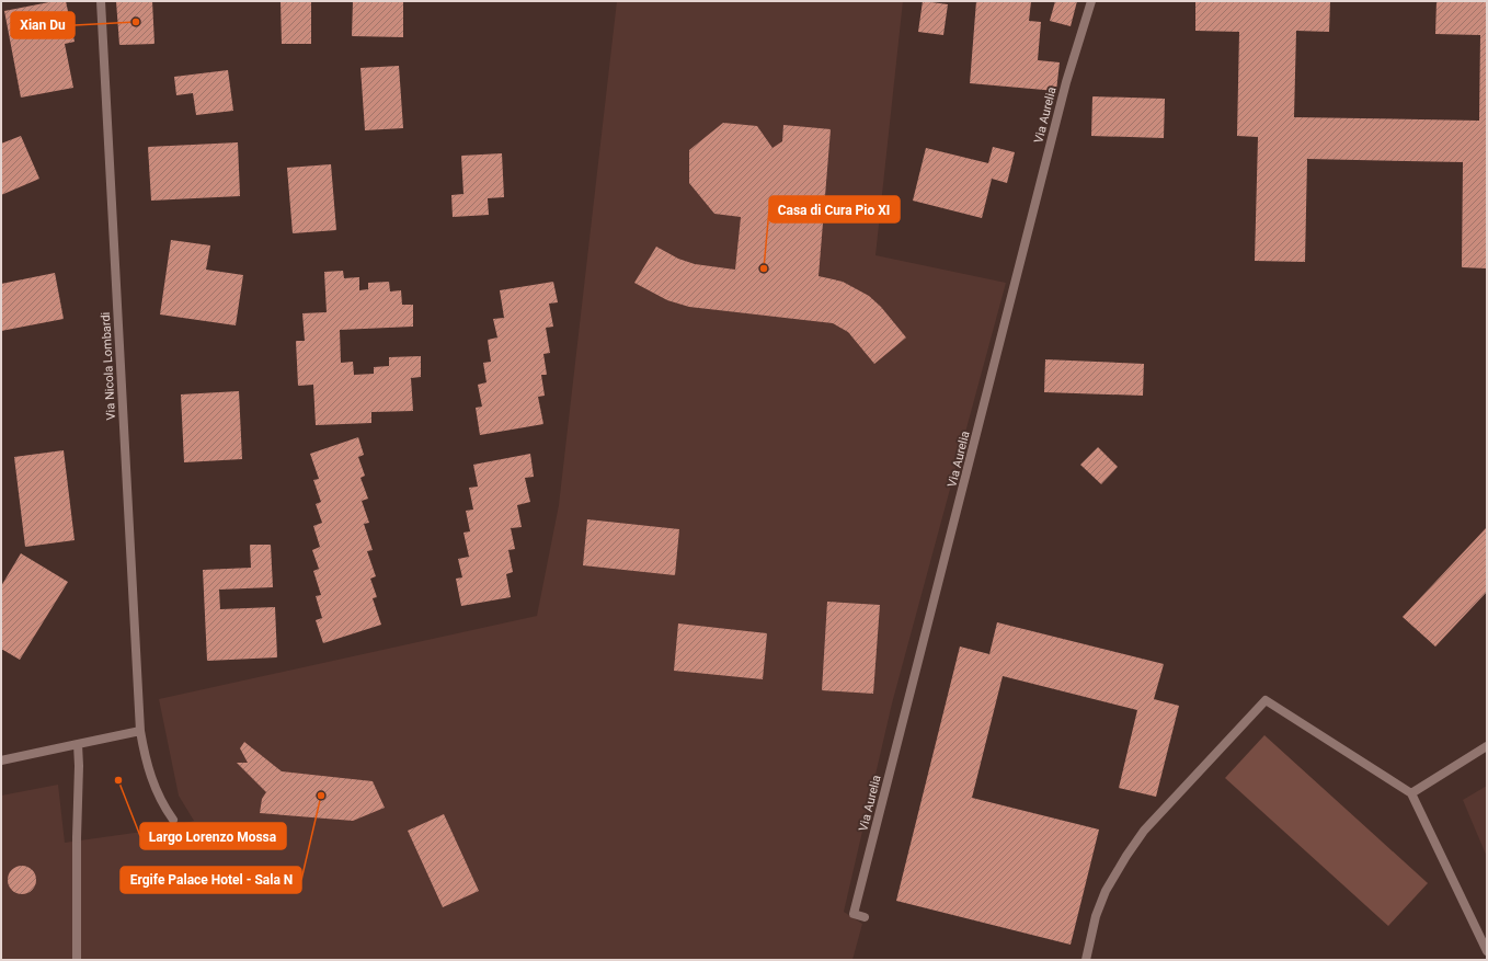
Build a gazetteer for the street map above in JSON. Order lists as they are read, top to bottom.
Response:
{
  "streets": {
    "street": ["Via Aurelia", "Via Nicola Lombardi"]
  },
  "places": [
    "Xian Du",
    "Casa di Cura Pio XI",
    "Largo Lorenzo Mossa",
    "Ergife Palace Hotel - Sala N"
  ]
}
